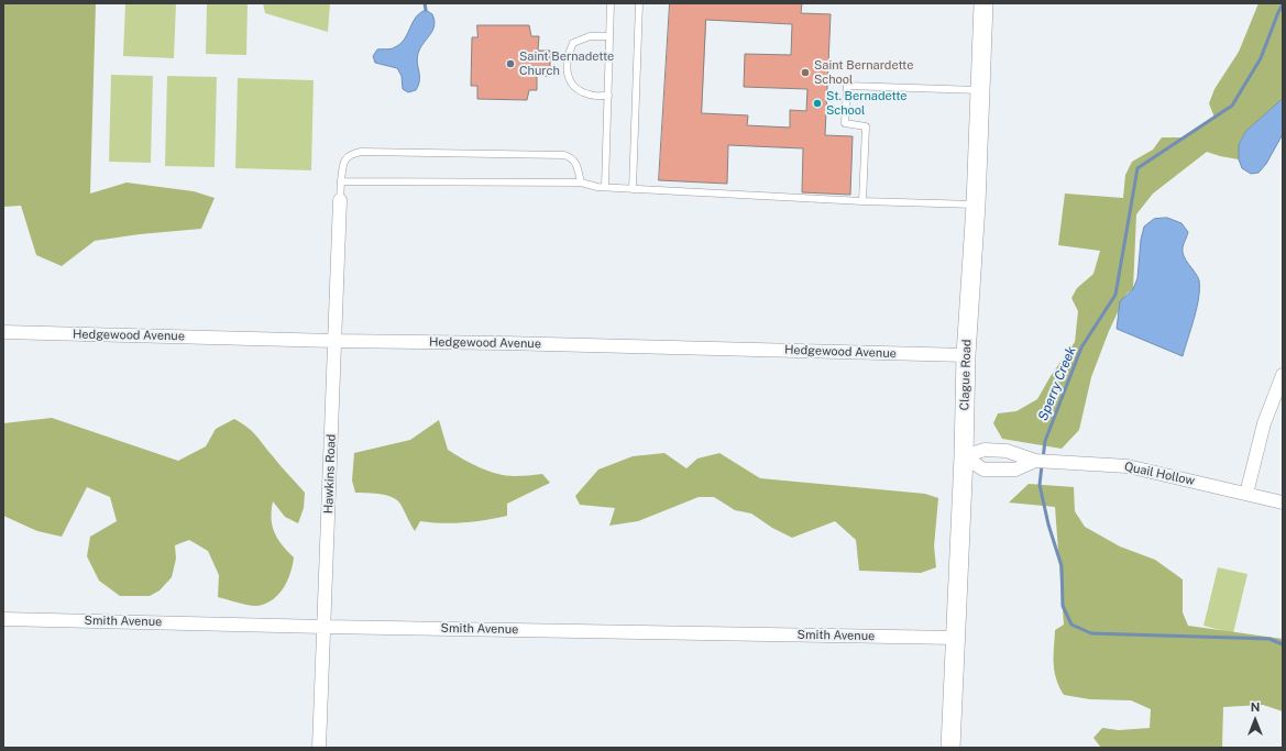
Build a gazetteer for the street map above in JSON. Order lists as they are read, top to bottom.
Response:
{
  "streets": {
    "main road": ["Clague Road"],
    "street": [
      "Hedgewood Avenue",
      "Hawkins Road",
      "Quail Hollow",
      "Smith Avenue"
    ]
  },
  "crossings": [
    ["Hedgewood Avenue", "Clague Road"],
    ["Hedgewood Avenue", "Hawkins Road"],
    ["Clague Road", "Quail Hollow"],
    ["Clague Road", "Smith Avenue"],
    ["Hawkins Road", "Smith Avenue"]
  ],
  "water": ["Sperry Creek"],
  "places": ["Saint Bernadette Church", "Saint Bernardette School", "St. Bernadette School"],
  "north": "top"
}
